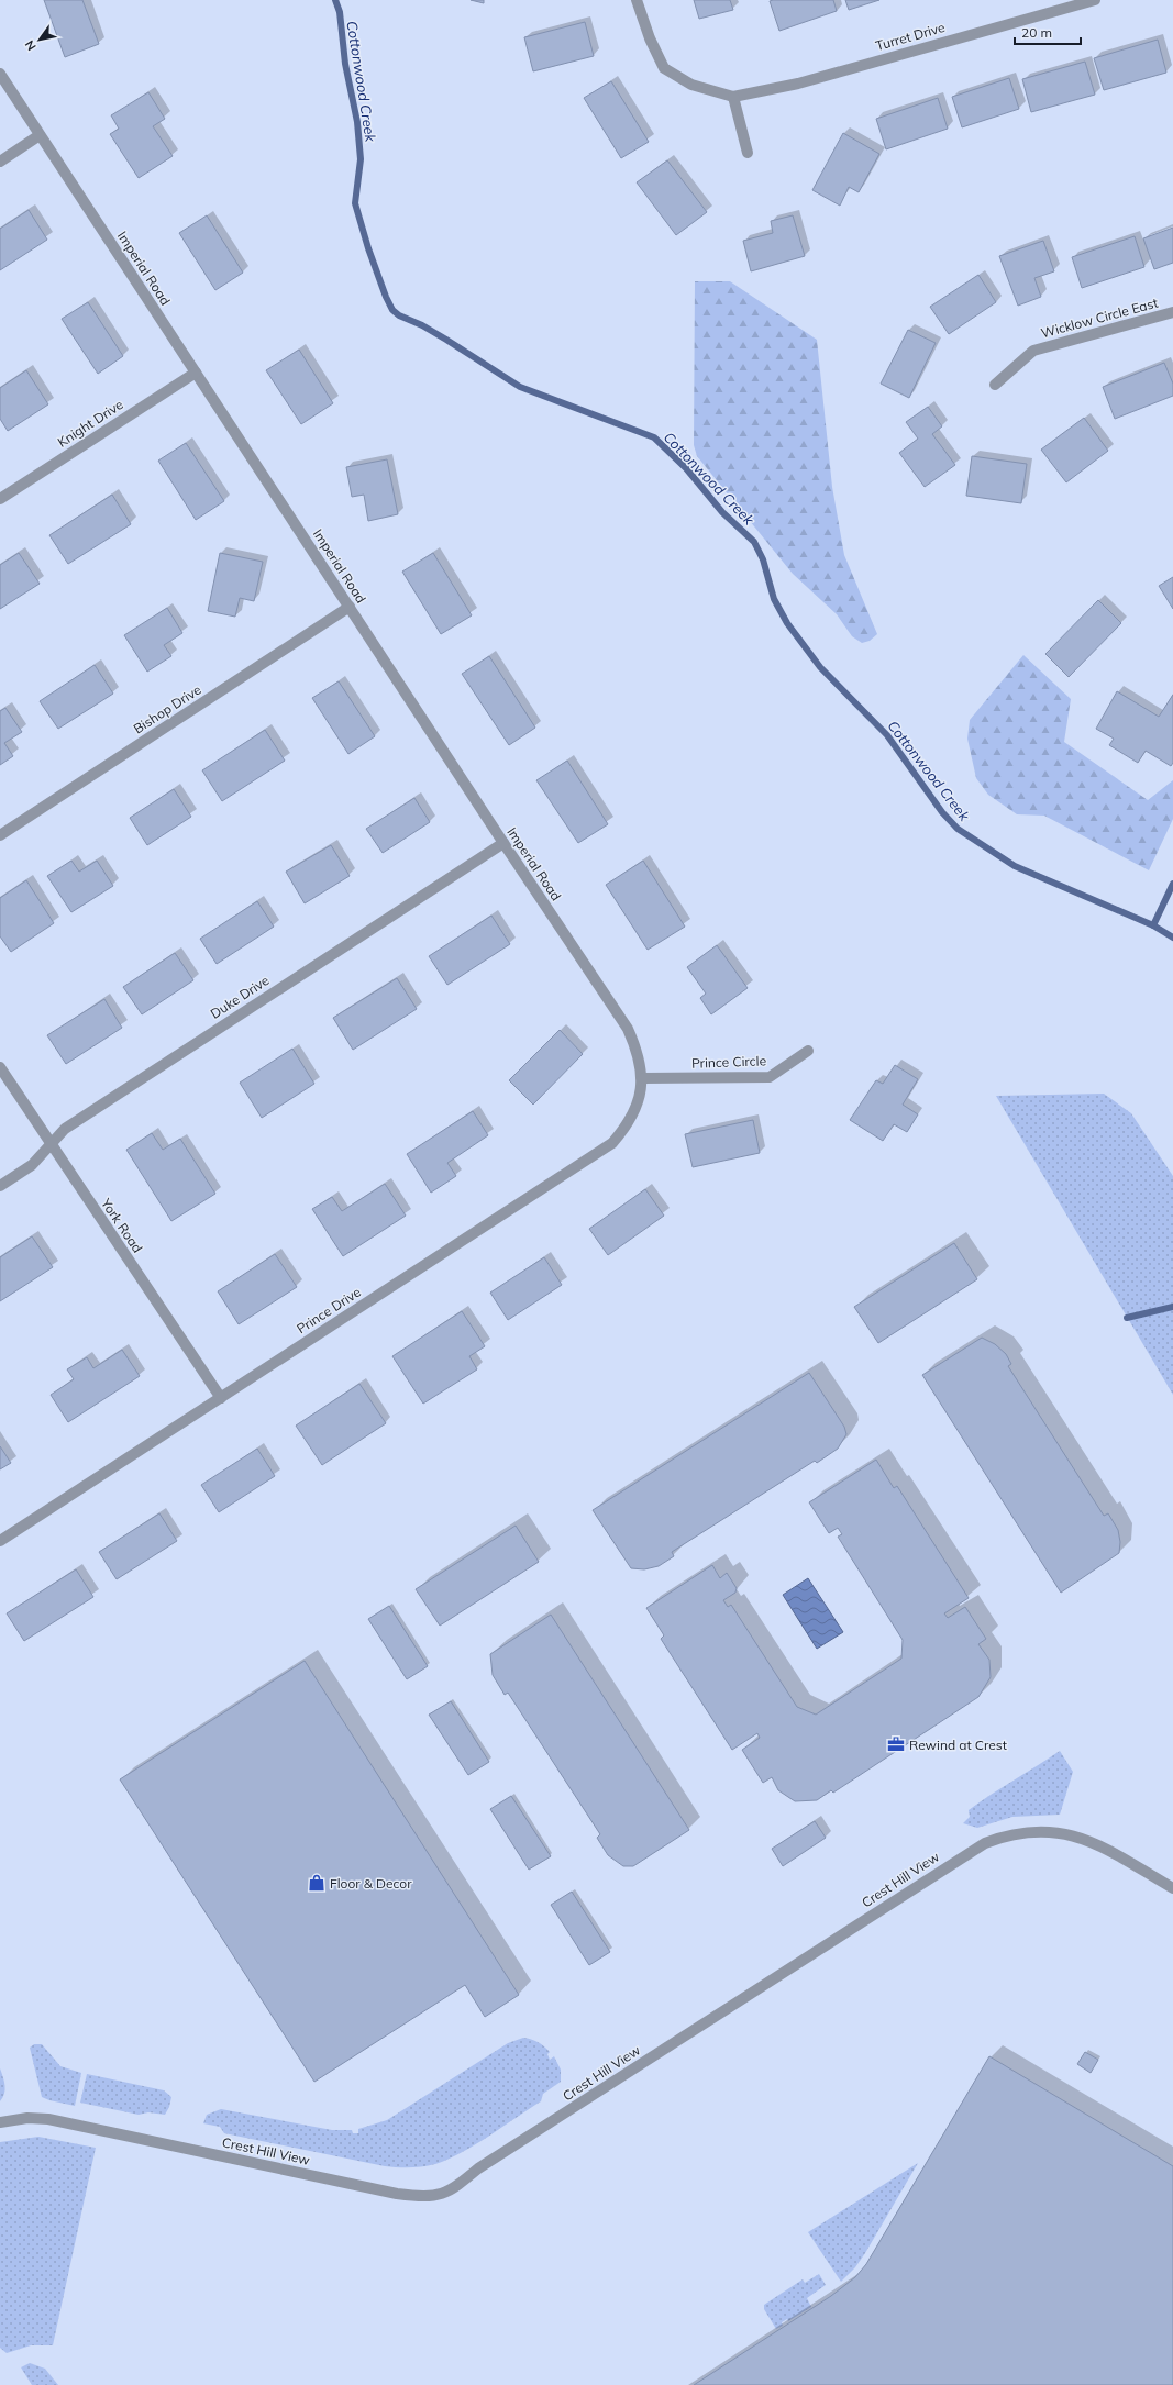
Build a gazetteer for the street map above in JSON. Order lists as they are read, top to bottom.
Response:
{
  "streets": {
    "street": [
      "Turret Drive",
      "Imperial Road",
      "Wicklow Circle East",
      "Knight Drive",
      "Bishop Drive",
      "Duke Drive",
      "Prince Circle",
      "York Road",
      "Prince Drive",
      "Crest Hill View"
    ]
  },
  "crossings": [
    ["Imperial Road", "Knight Drive"],
    ["Imperial Road", "Bishop Drive"],
    ["Imperial Road", "Duke Drive"],
    ["Imperial Road", "Prince Circle"],
    ["Imperial Road", "Prince Drive"],
    ["Duke Drive", "York Road"],
    ["Prince Circle", "Prince Drive"],
    ["York Road", "Prince Drive"]
  ],
  "water": ["Cottonwood Creek"],
  "places": {
    "office": ["Rewind at Crest"],
    "shop": ["Floor & Decor"]
  },
  "scale_bar": "20 m",
  "north": "bottom left"
}
